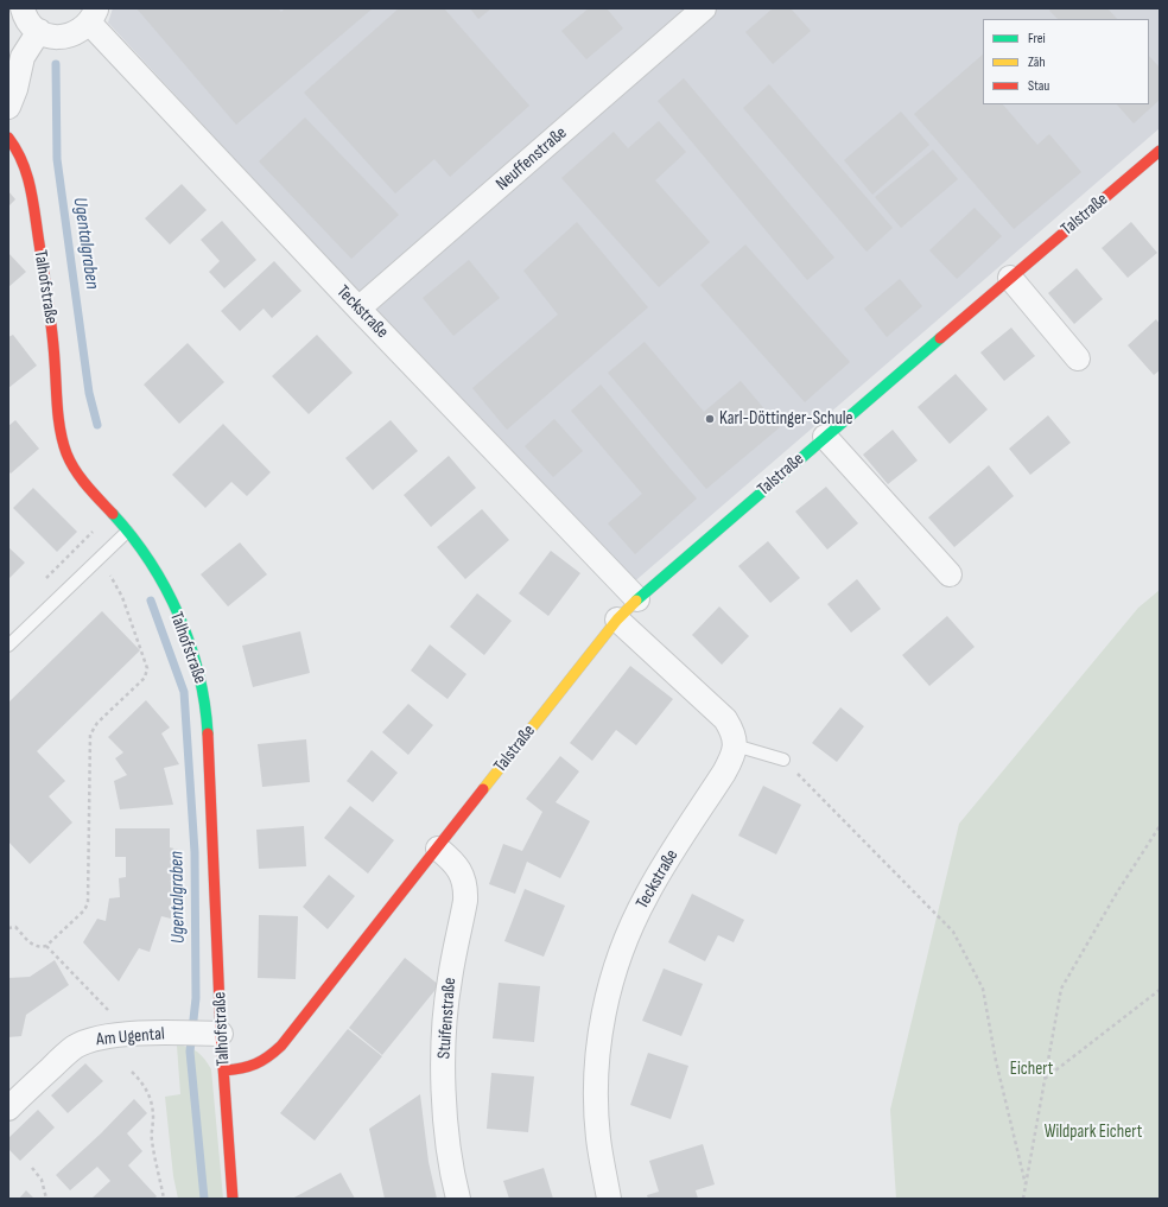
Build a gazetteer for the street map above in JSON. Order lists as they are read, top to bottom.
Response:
{
  "streets": {
    "street": [
      "Neuffenstraße",
      "Talstraße",
      "Talhofstraße",
      "Teckstraße",
      "Stuifenstraße",
      "Am Ugental"
    ]
  },
  "crossings": [
    ["Neuffenstraße", "Teckstraße"],
    ["Talstraße", "Talhofstraße"],
    ["Talstraße", "Teckstraße"],
    ["Talstraße", "Stuifenstraße"],
    ["Talhofstraße", "Am Ugental"]
  ],
  "water": ["Ugentalgraben"],
  "parks": ["Eichert", "Wildpark Eichert"],
  "places": ["Karl-Döttinger-Schule"],
  "legend": ["Frei", "Zäh", "Stau"]
}
